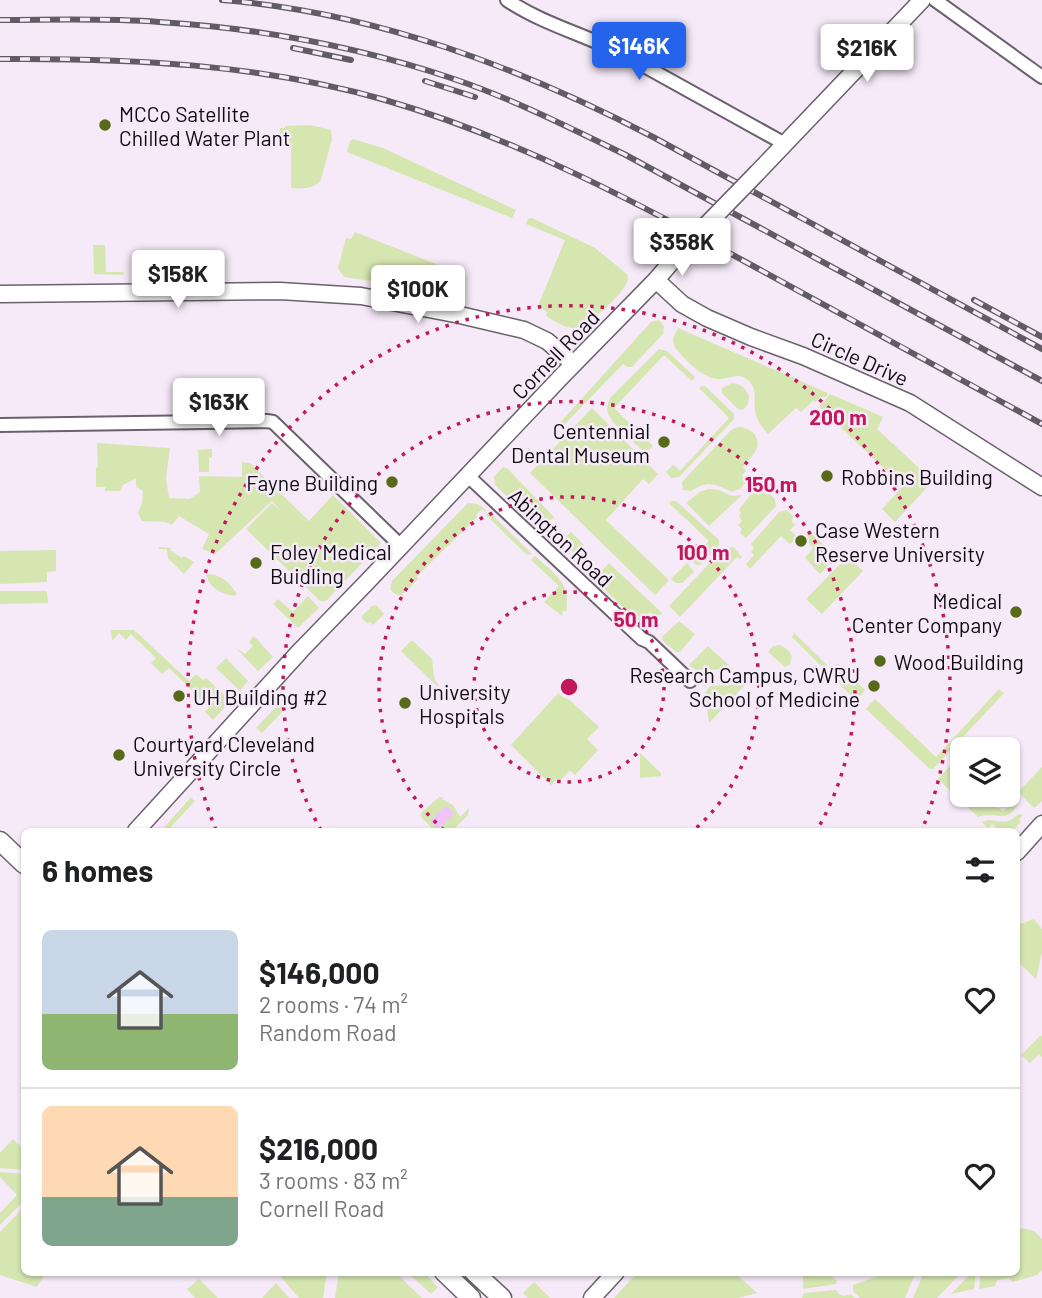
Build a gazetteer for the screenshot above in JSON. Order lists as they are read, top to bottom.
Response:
{
  "streets": {
    "street": ["Cornell Road", "Circle Drive", "Abington Road"]
  },
  "crossings": [
    ["Cornell Road", "Circle Drive"],
    ["Cornell Road", "Abington Road"]
  ],
  "places": [
    "MCCo Satellite Chilled Water Plant",
    "Centennial Dental Museum",
    "Robbins Building",
    "Fayne Building",
    "Case Western Reserve University",
    "Foley Medical Buidling",
    "Medical Center Company",
    "Wood Building",
    "Research Campus, CWRU School of Medicine",
    "UH Building #2",
    "University Hospitals",
    "Courtyard Cleveland University Circle"
  ],
  "page": {
    "price": [
      "$146K",
      "$216K",
      "$358K",
      "$158K",
      "$100K",
      "$163K"
    ],
    "heading": "6 homes",
    "list": [
      {
        "name": "$146,000",
        "note": "2 rooms · 74 m² · Random Road"
      },
      {
        "name": "$216,000",
        "note": "3 rooms · 83 m² · Cornell Road"
      }
    ]
  },
  "rings": [
    "200 m",
    "150 m",
    "100 m",
    "50 m"
  ]
}
